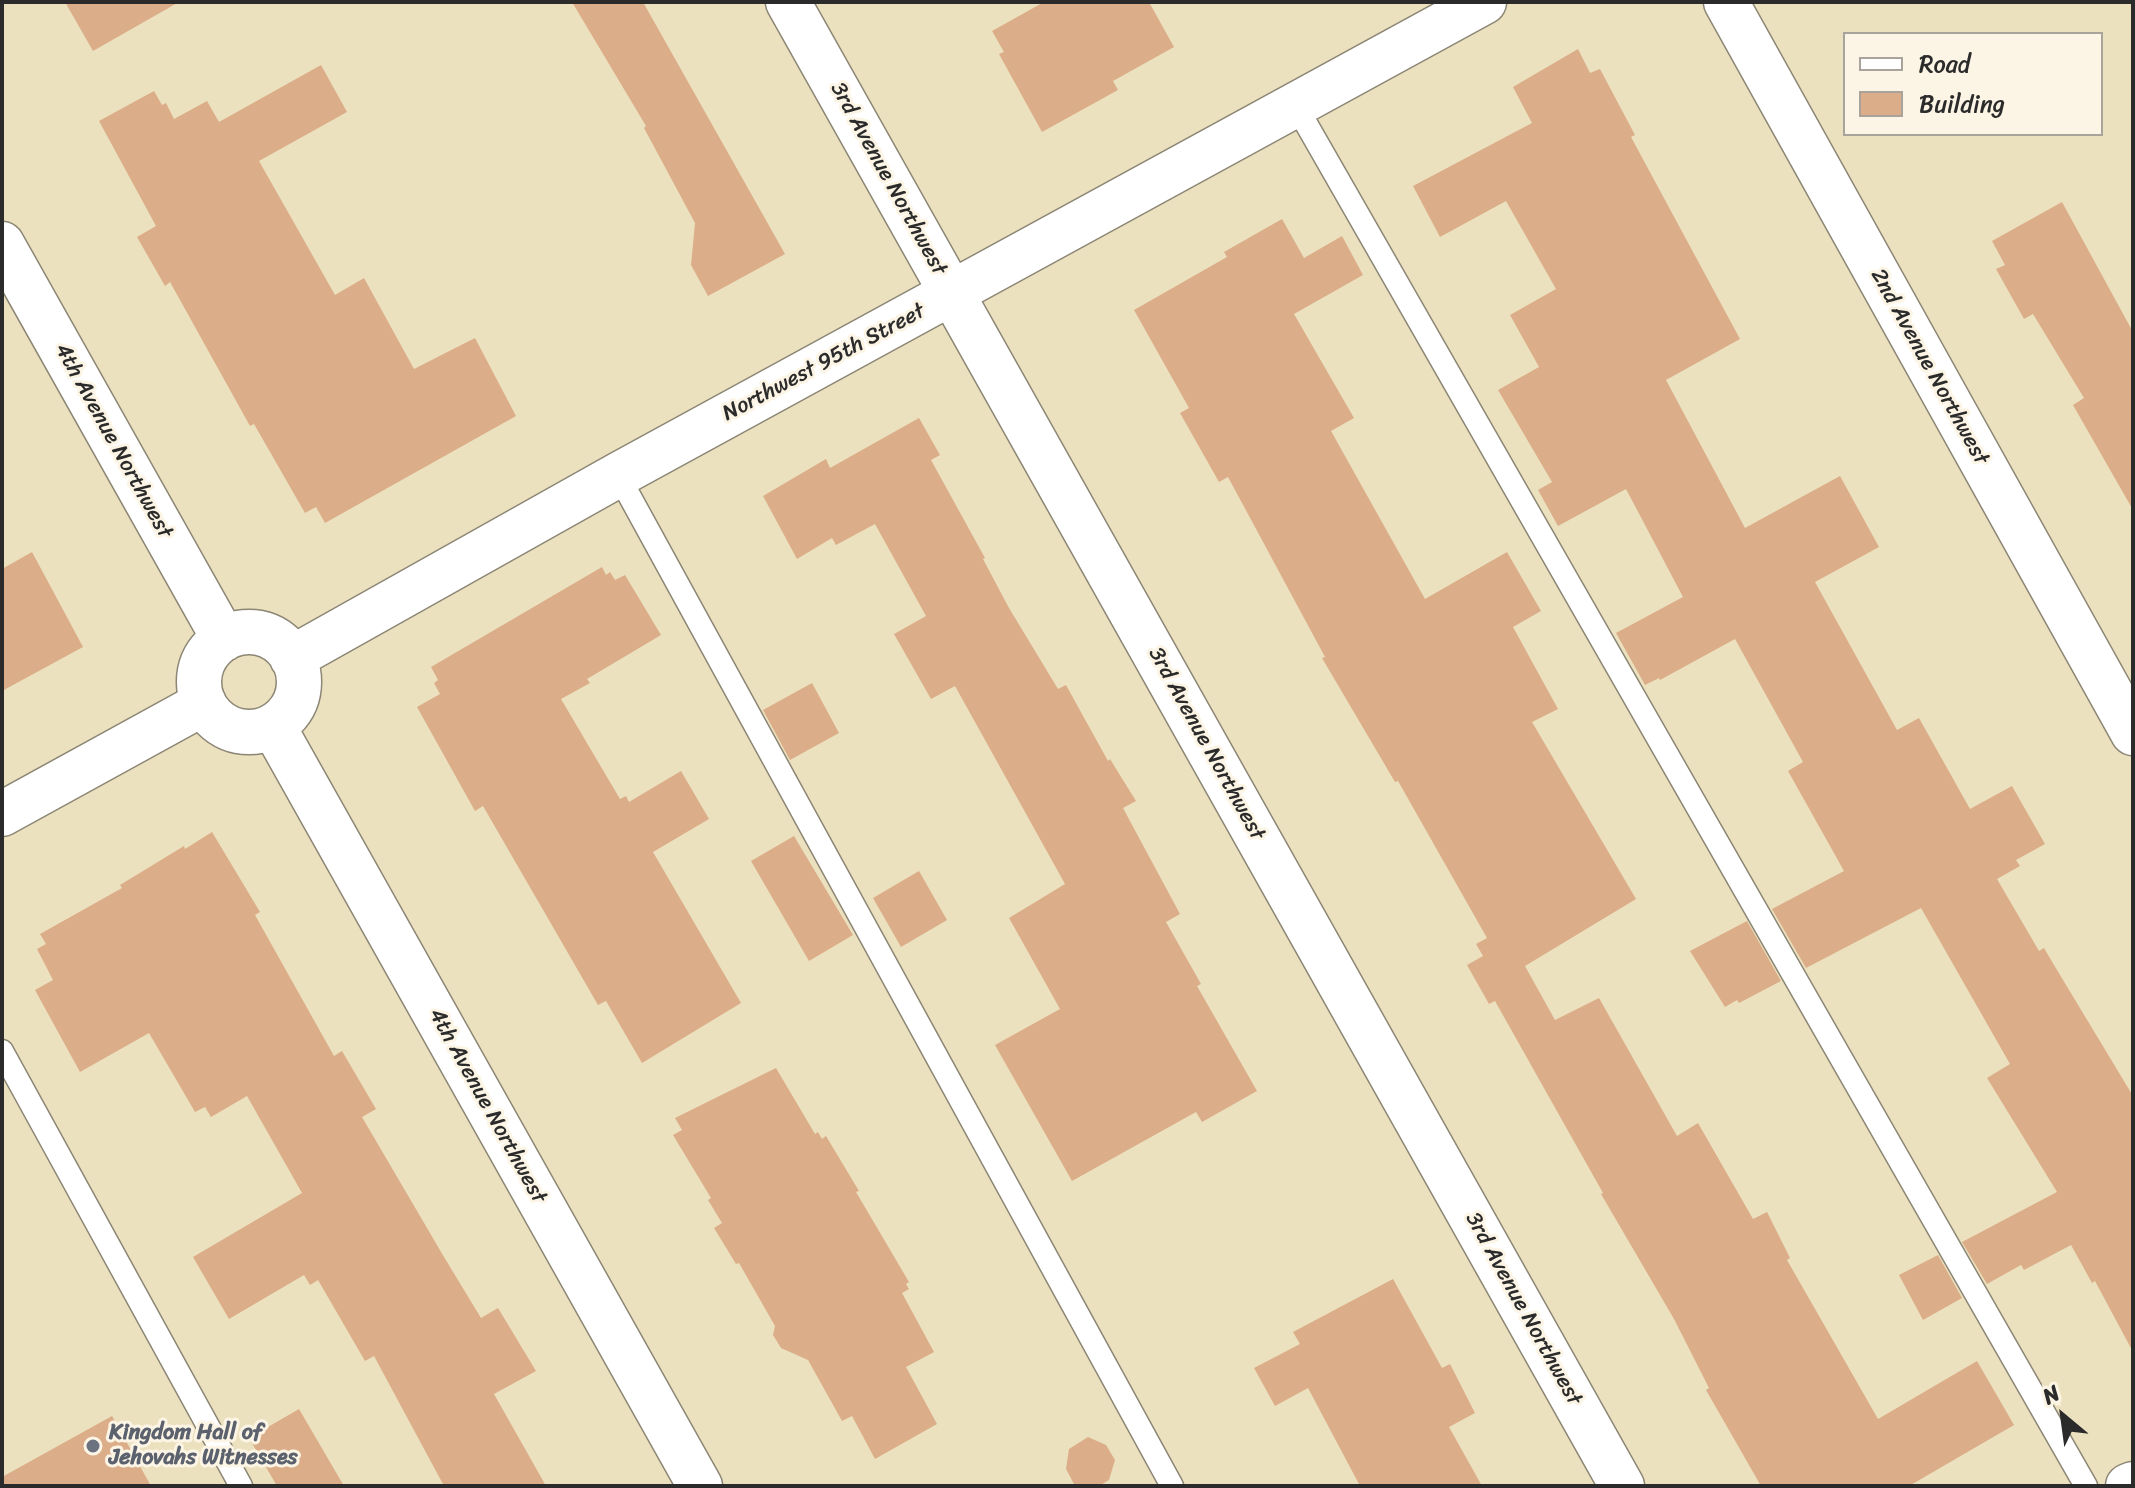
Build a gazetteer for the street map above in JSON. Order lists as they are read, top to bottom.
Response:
{
  "streets": {
    "street": [
      "3rd Avenue Northwest",
      "Northwest 95th Street",
      "2nd Avenue Northwest",
      "4th Avenue Northwest"
    ]
  },
  "crossings": [
    ["3rd Avenue Northwest", "Northwest 95th Street"],
    ["Northwest 95th Street", "4th Avenue Northwest"]
  ],
  "places": ["Kingdom Hall of Jehovahs Witnesses"],
  "legend": ["Road", "Building"],
  "north": "top left"
}
